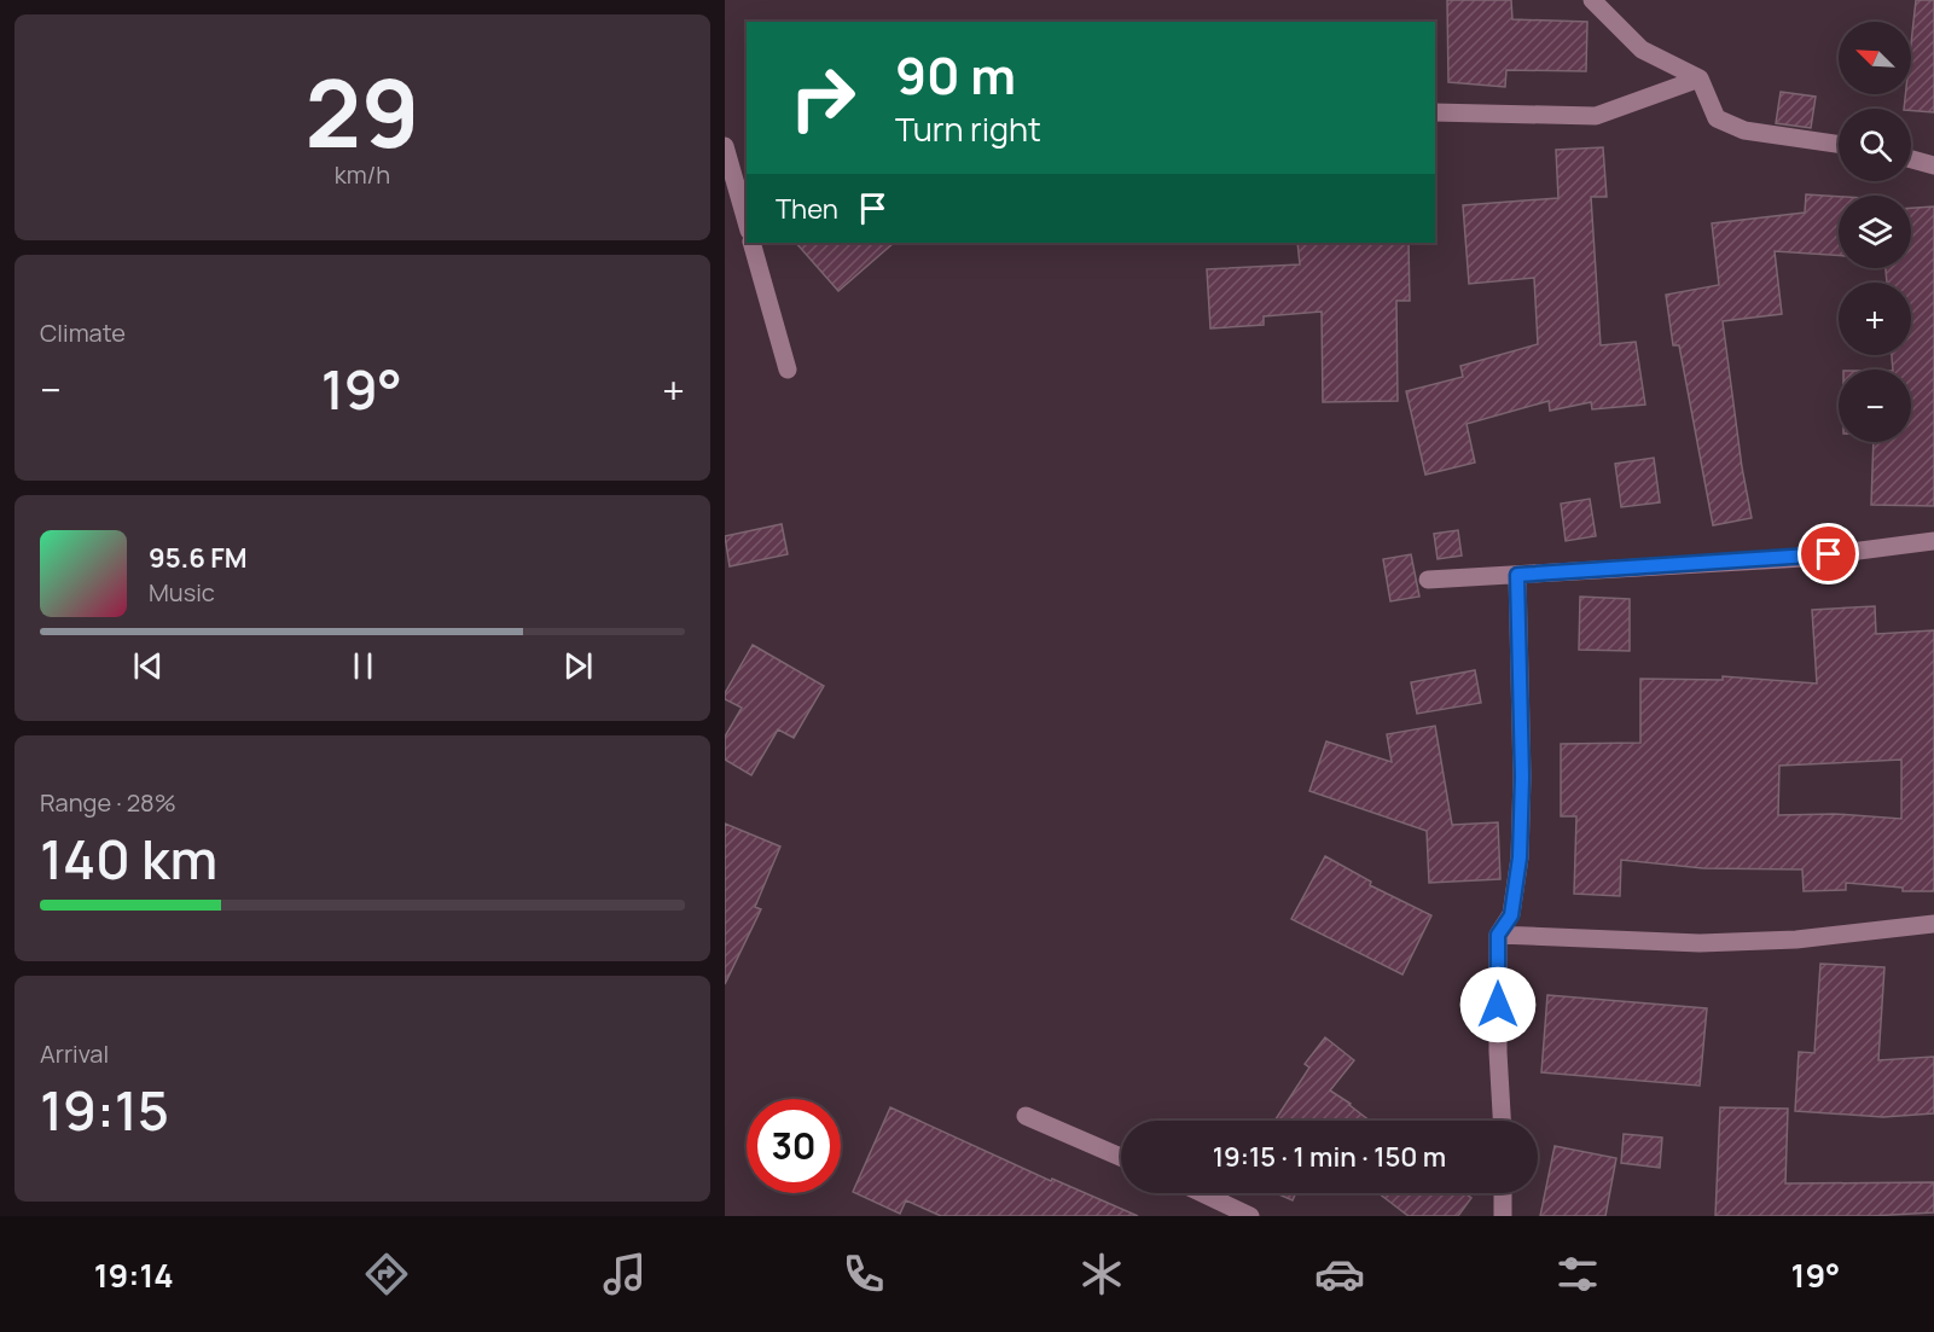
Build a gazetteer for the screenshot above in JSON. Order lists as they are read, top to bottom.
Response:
{
  "north": "top left",
  "page": {
    "tile": [
      ["29", "km/h"],
      "Climate",
      ["Range · 28%", "140 km"],
      ["Arrival", "19:15"]
    ],
    "map_buttons": ["+", "−"],
    "turn": ["90 m", "Turn right"],
    "then": "Then",
    "heat": ["−", "19°", "+"],
    "song": ["95.6 FM", "Music"],
    "limit": "30",
    "trip": "19:15 · 1 min · 150 m",
    "tabs": ["19:14", "19°"]
  }
}
